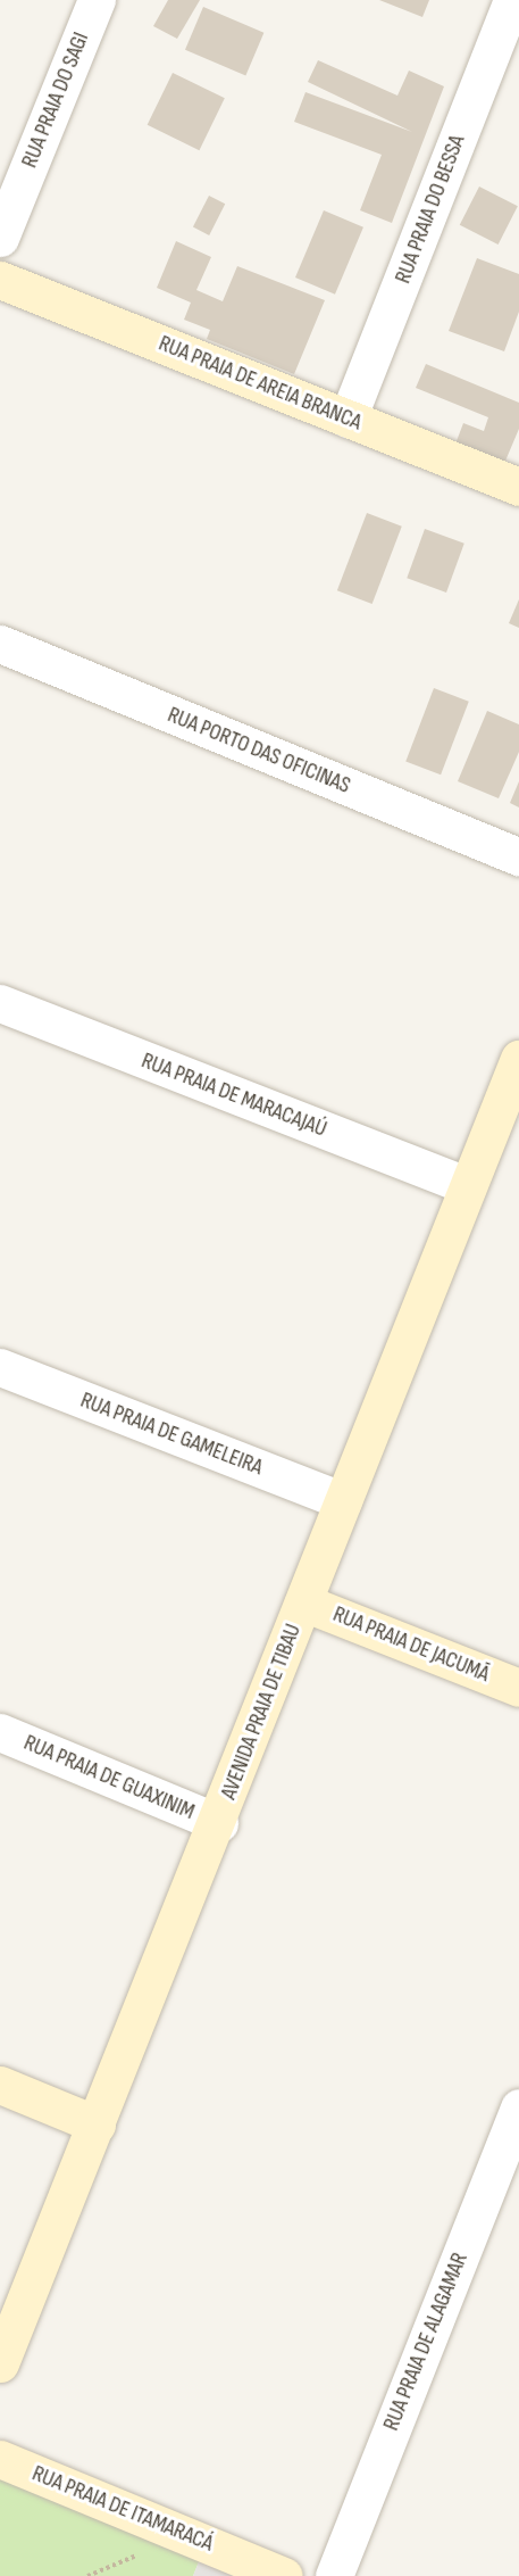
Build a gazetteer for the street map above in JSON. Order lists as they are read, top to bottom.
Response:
{
  "streets": {
    "main road": [
      "RUA PRAIA DE AREIA BRANCA",
      "RUA PRAIA DE JACUMÃ",
      "AVENIDA PRAIA DE TIBAU",
      "RUA PRAIA DE ITAMARACÁ"
    ],
    "street": [
      "RUA PRAIA DO SAGI",
      "RUA PRAIA DO BESSA",
      "RUA PORTO DAS OFICINAS",
      "RUA PRAIA DE MARACAJAÚ",
      "RUA PRAIA DE GAMELEIRA",
      "RUA PRAIA DE GUAXINIM",
      "RUA PRAIA DE ALAGAMAR"
    ]
  },
  "crossings": [
    ["RUA PRAIA DO BESSA", "RUA PRAIA DE AREIA BRANCA"],
    ["RUA PRAIA DE MARACAJAÚ", "AVENIDA PRAIA DE TIBAU"],
    ["RUA PRAIA DE GAMELEIRA", "AVENIDA PRAIA DE TIBAU"],
    ["RUA PRAIA DE JACUMÃ", "AVENIDA PRAIA DE TIBAU"],
    ["AVENIDA PRAIA DE TIBAU", "RUA PRAIA DE GUAXINIM"]
  ]
}
